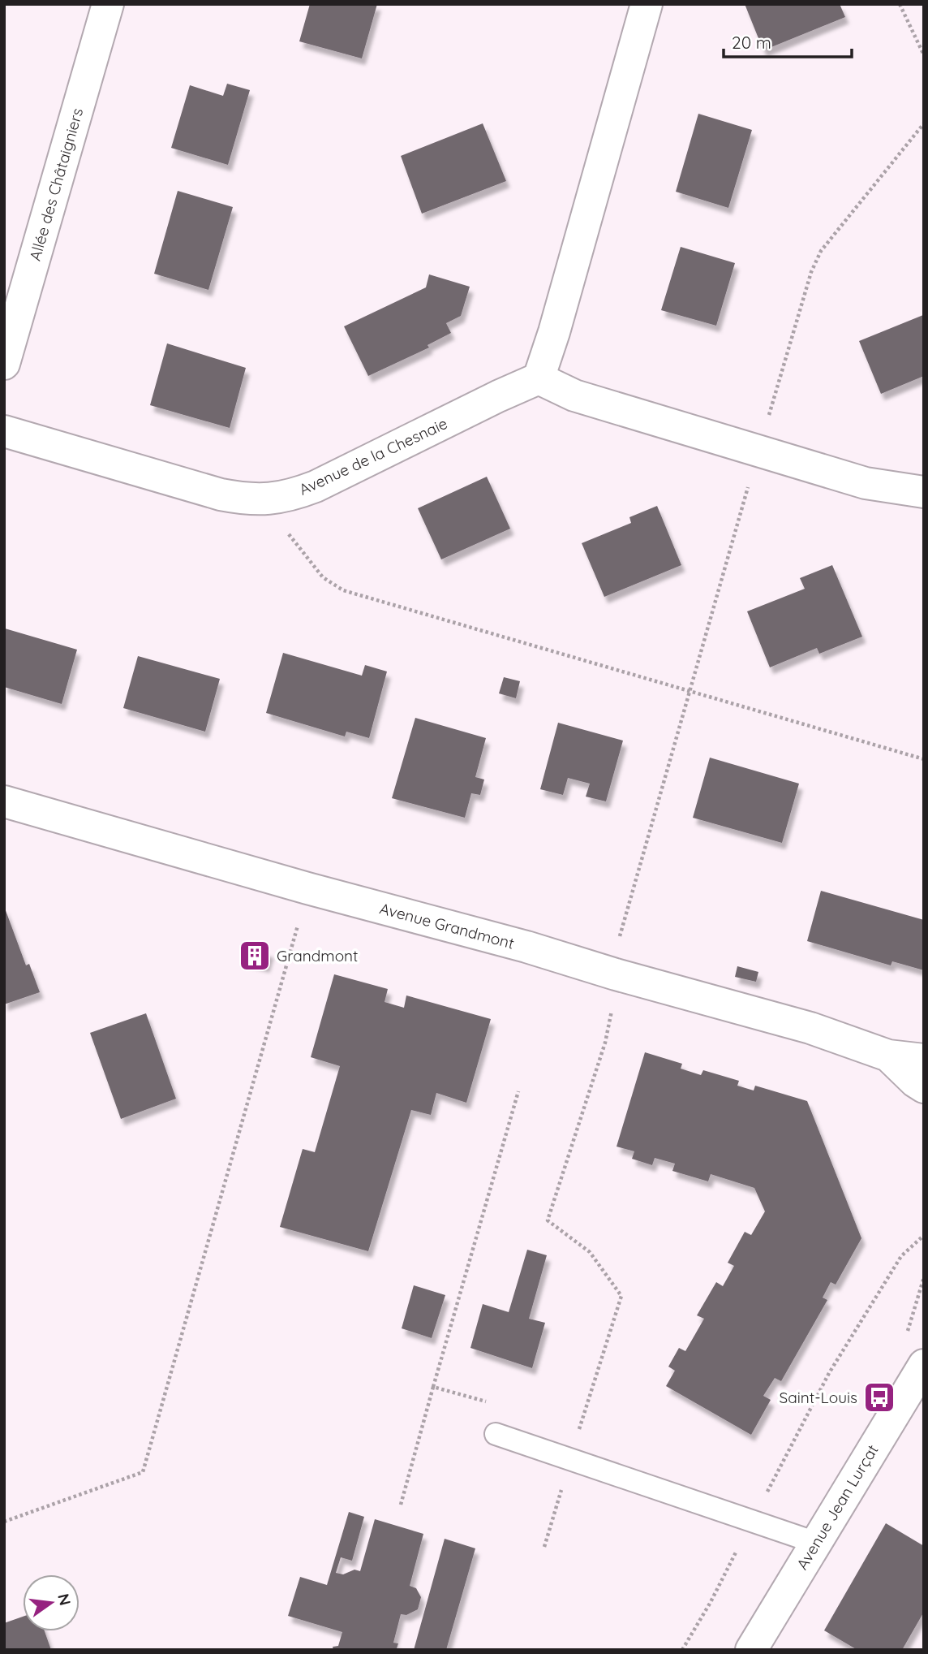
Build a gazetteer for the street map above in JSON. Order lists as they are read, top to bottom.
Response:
{
  "streets": {
    "street": [
      "Allée des Châtaigniers",
      "Avenue de la Chesnaie",
      "Avenue Grandmont",
      "Avenue Jean Lurçat"
    ]
  },
  "places": {
    "building": ["Grandmont"],
    "bus stop": ["Saint-Louis"]
  },
  "scale_bar": "20 m",
  "north": "right"
}
